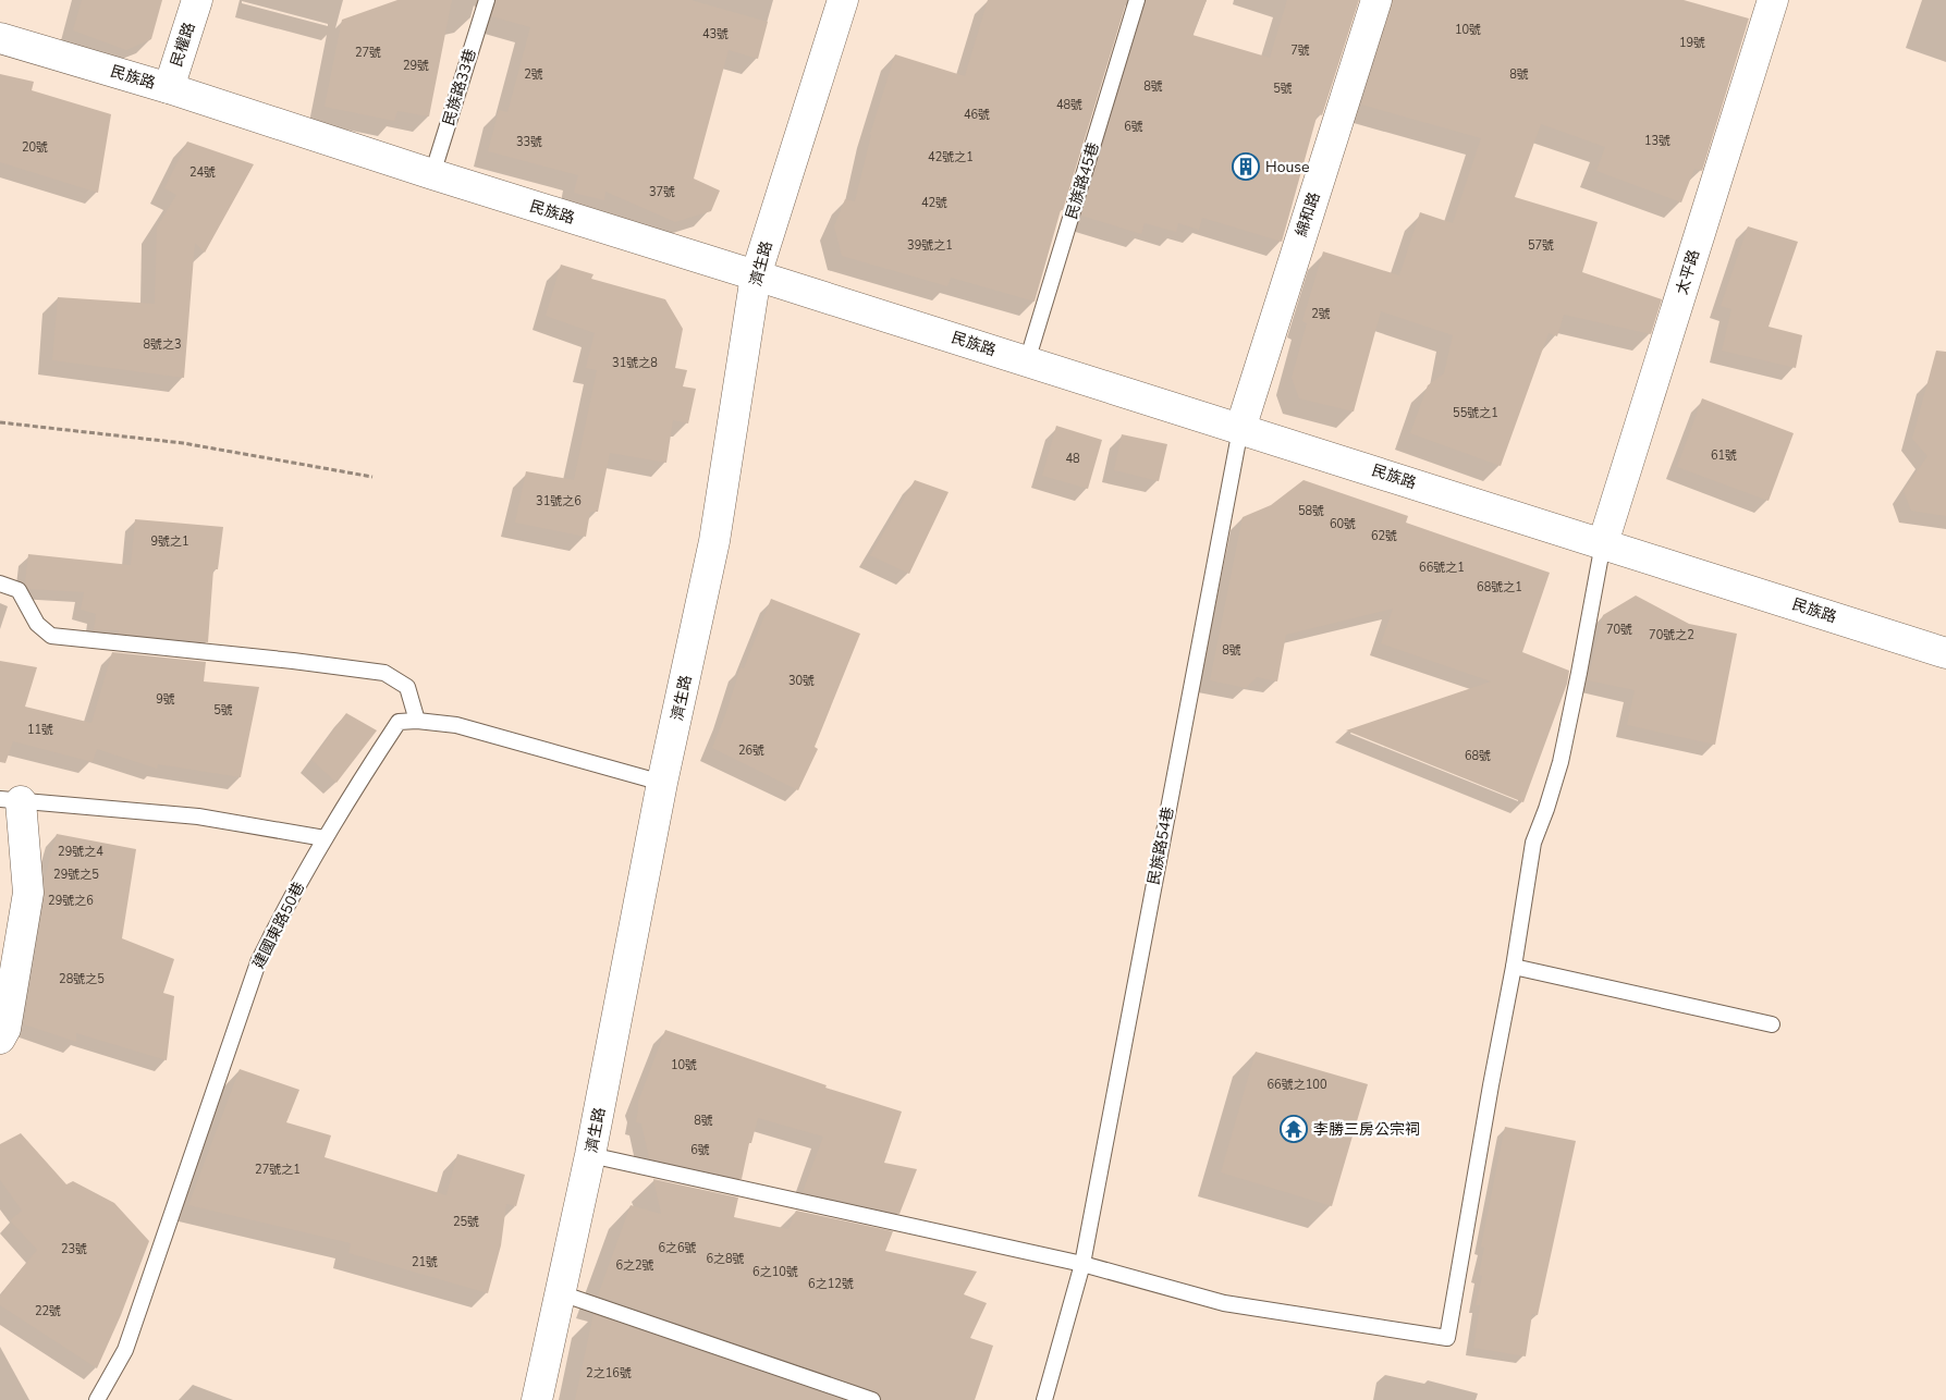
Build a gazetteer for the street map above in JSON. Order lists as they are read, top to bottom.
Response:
{
  "streets": {
    "street": [
      "民權路",
      "民族路",
      "綿和路",
      "濟生路",
      "太平路"
    ],
    "lane": [
      "民族路33巷",
      "民族路45巷",
      "民族路54巷",
      "建國東路50巷"
    ]
  },
  "crossings": [
    ["民權路", "民族路"],
    ["民族路", "民族路33巷"],
    ["民族路", "民族路45巷"],
    ["民族路", "綿和路"],
    ["民族路", "濟生路"],
    ["民族路", "太平路"],
    ["民族路", "民族路54巷"],
    ["綿和路", "民族路54巷"],
    ["濟生路", "建國東路50巷"]
  ],
  "places": {
    "building": ["House"],
    "temple": ["李勝三房公宗祠"]
  },
  "house_numbers": [
    "10號",
    "43號",
    "19號",
    "7號",
    "27號",
    "29號",
    "2號",
    "8號",
    "8號",
    "5號",
    "48號",
    "46號",
    "6號",
    "13號",
    "33號",
    "20號",
    "42號之1",
    "24號",
    "37號",
    "42號",
    "39號之1",
    "57號",
    "2號",
    "8號之3",
    "31號之8",
    "55號之1",
    "61號",
    "48",
    "31號之6",
    "58號",
    "60號",
    "62號",
    "9號之1",
    "66號之1",
    "68號之1",
    "70號",
    "70號之2",
    "8號",
    "30號",
    "9號",
    "5號",
    "11號",
    "26號",
    "68號",
    "29號之4",
    "29號之5",
    "29號之6",
    "28號之5",
    "10號",
    "66號之100",
    "8號",
    "6號",
    "27號之1",
    "25號",
    "6之6號",
    "23號",
    "6之8號",
    "21號",
    "6之2號",
    "6之10號",
    "6之12號",
    "22號",
    "2之16號"
  ]
}
